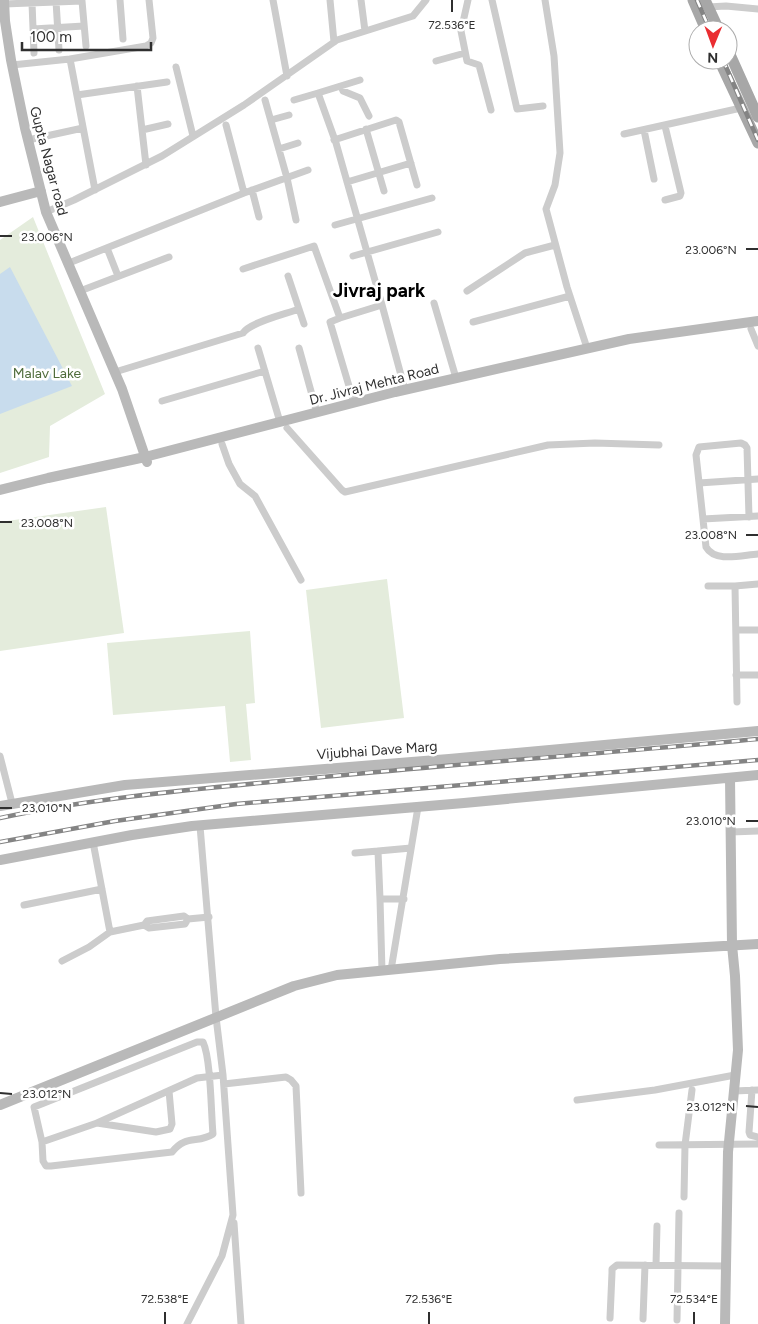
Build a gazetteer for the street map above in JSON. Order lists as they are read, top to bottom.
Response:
{
  "streets": {
    "street": ["Gupta Nagar road", "Dr. Jivraj Mehta Road", "Vijubhai Dave Marg"]
  },
  "crossings": [
    ["Gupta Nagar road", "Dr. Jivraj Mehta Road"]
  ],
  "districts": ["Jivraj park"],
  "parks": ["Malav Lake"],
  "scale_bar": "100 m",
  "north": "bottom",
  "coordinates": [
    "72.536°E",
    "23.006°N",
    "23.008°N",
    "23.010°N",
    "23.012°N",
    "72.538°E",
    "72.534°E"
  ]
}
